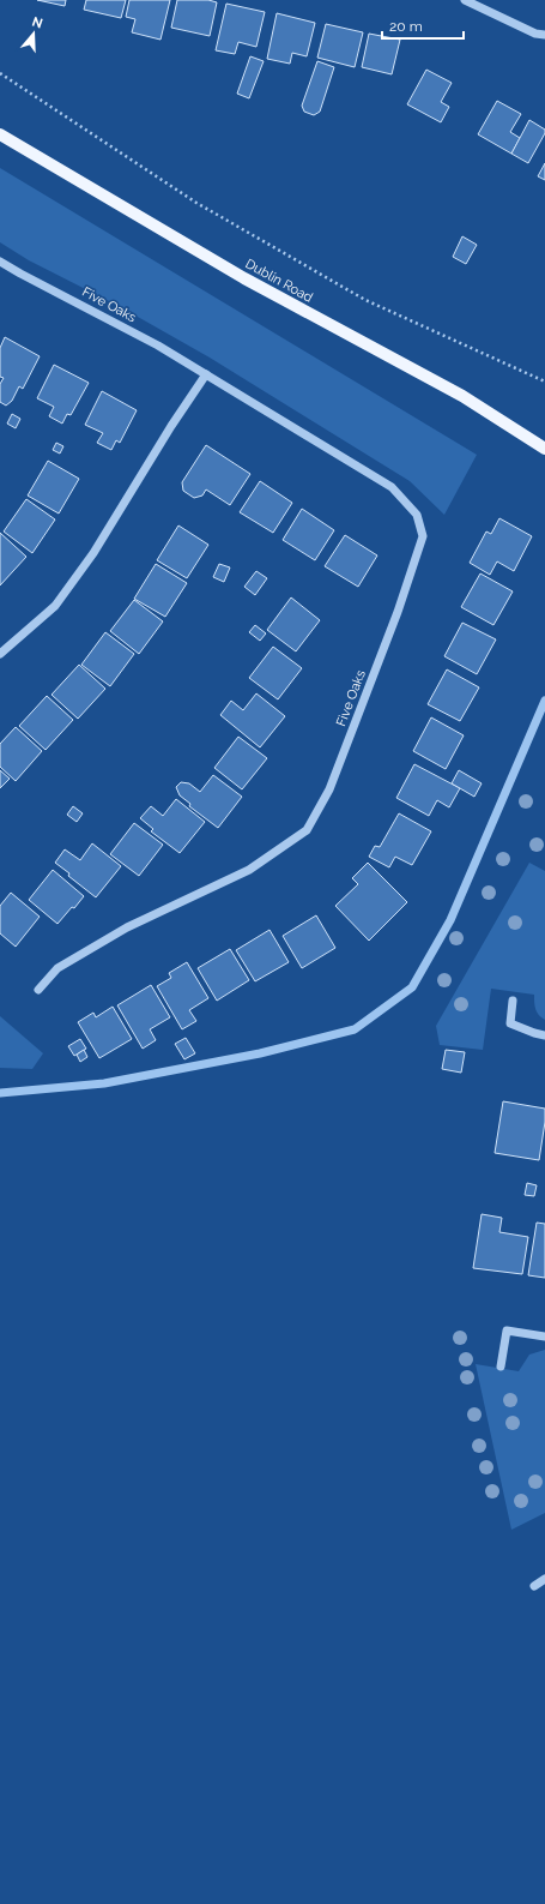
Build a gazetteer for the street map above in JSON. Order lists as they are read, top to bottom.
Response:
{
  "streets": {
    "main road": ["Dublin Road"],
    "street": ["Five Oaks"]
  },
  "scale_bar": "20 m",
  "north": "top"
}
